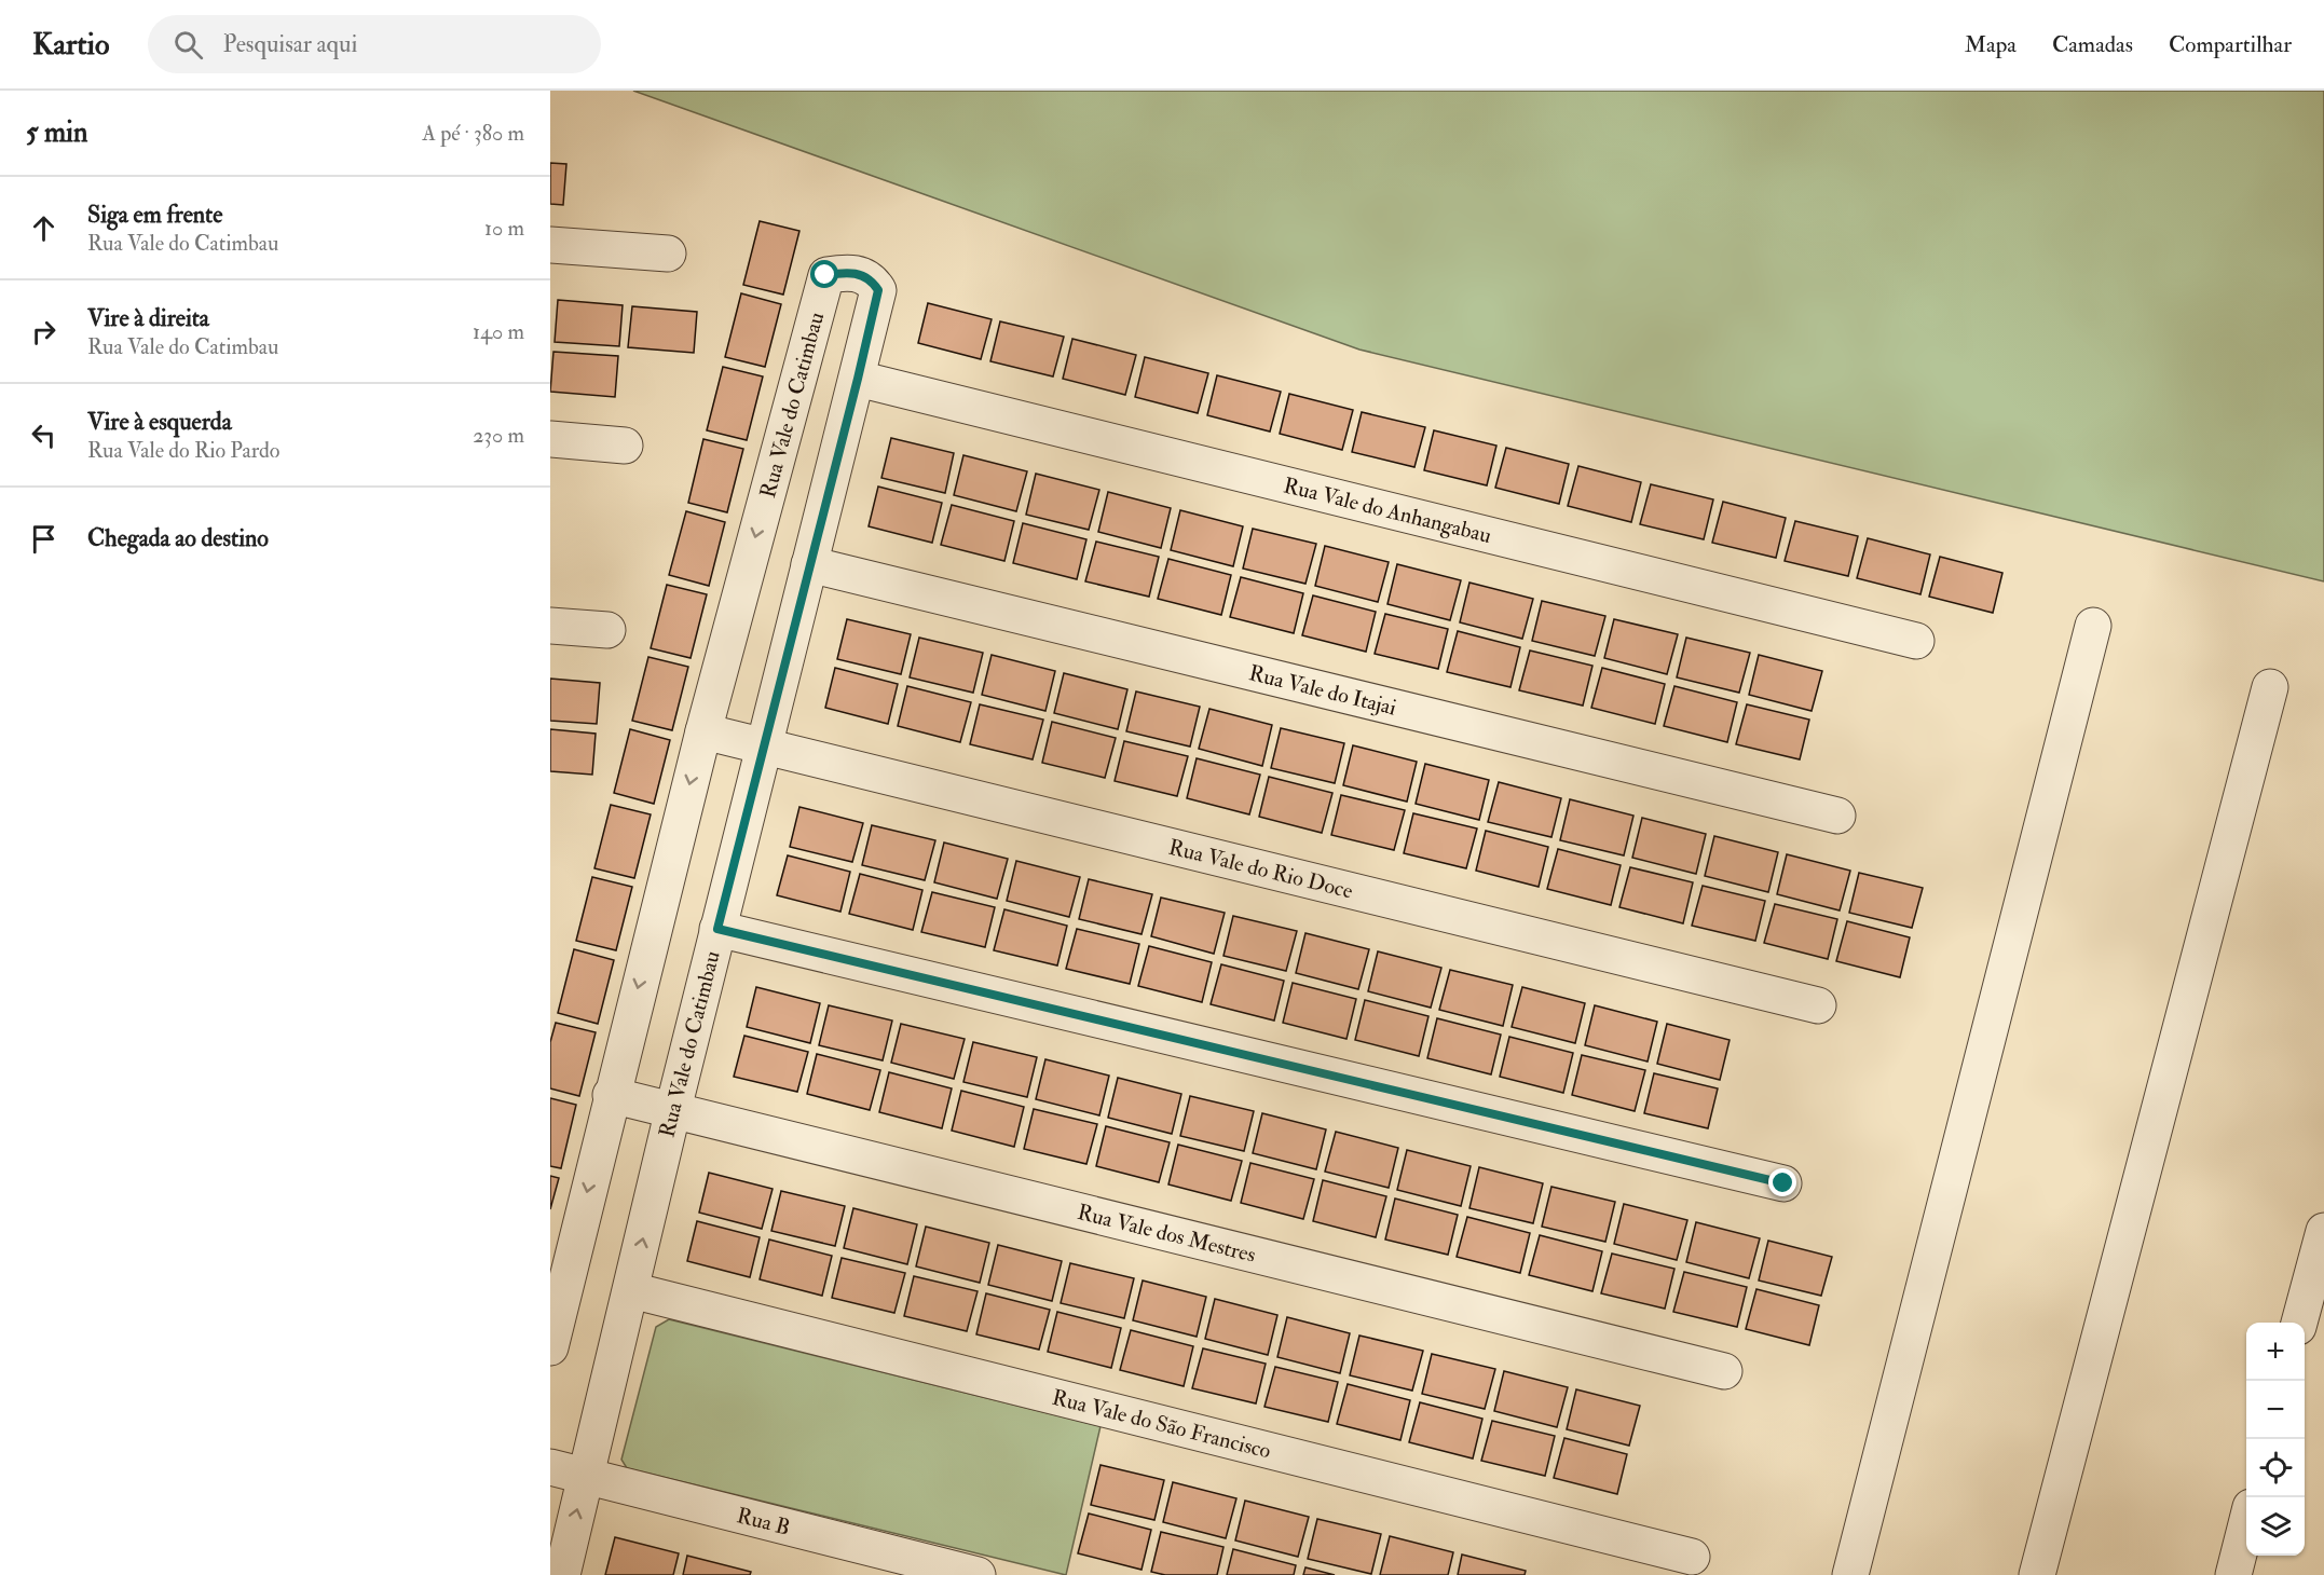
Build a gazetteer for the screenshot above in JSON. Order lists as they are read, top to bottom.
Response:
{
  "streets": {
    "street": [
      "Rua Vale do Catimbau",
      "Rua Vale do Anhangabau",
      "Rua Vale do Itajai",
      "Rua Vale do Rio Doce",
      "Rua Vale dos Mestres",
      "Rua Vale do São Francisco",
      "Rua B"
    ]
  },
  "crossings": [
    ["Rua Vale do Catimbau", "Rua Vale do Anhangabau"],
    ["Rua Vale do Catimbau", "Rua Vale do Itajai"],
    ["Rua Vale do Catimbau", "Rua Vale do Rio Doce"],
    ["Rua Vale do Catimbau", "Rua Vale dos Mestres"],
    ["Rua Vale do Catimbau", "Rua Vale do São Francisco"],
    ["Rua Vale do Catimbau", "Rua B"]
  ],
  "page": {
    "header": "Kartio",
    "search": "Pesquisar aqui",
    "nav": ["Mapa", "Camadas", "Compartilhar"],
    "heading": ["5 min", "A pé · 380 m"],
    "list": [
      ["Siga em frente", "Rua Vale do Catimbau", "10 m"],
      ["Vire à direita", "Rua Vale do Catimbau", "140 m"],
      ["Vire à esquerda", "Rua Vale do Rio Pardo", "230 m"],
      "Chegada ao destino"
    ],
    "map_buttons": ["+", "−"]
  }
}
